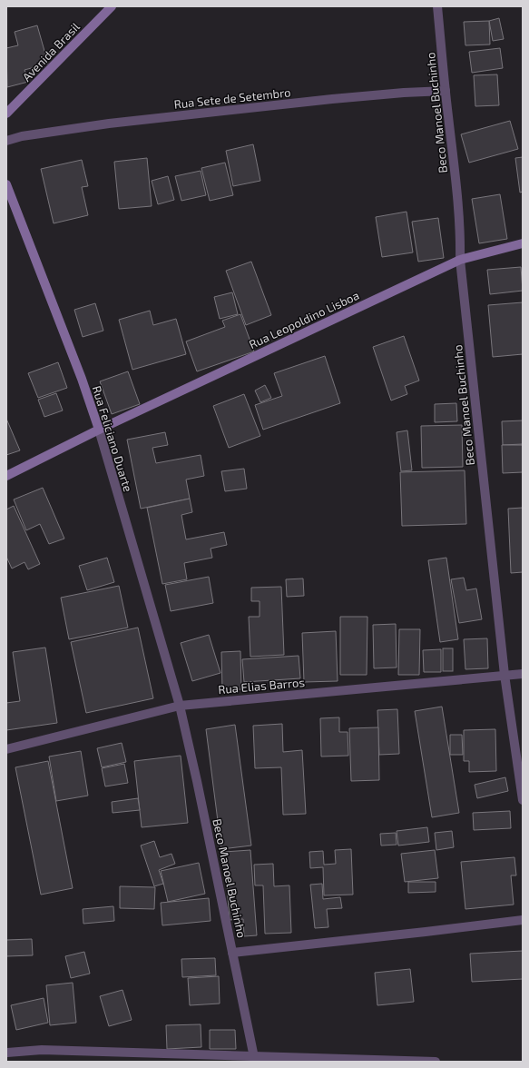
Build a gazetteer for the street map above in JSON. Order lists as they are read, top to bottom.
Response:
{
  "streets": {
    "street": [
      "Avenida Brasil",
      "Rua Sete de Setembro",
      "Beco Manoel Buchinho",
      "Rua Leopoldino Lisboa",
      "Rua Feliciano Duarte",
      "Rua Elias Barros"
    ]
  },
  "crossings": [
    ["Rua Sete de Setembro", "Beco Manoel Buchinho"],
    ["Beco Manoel Buchinho", "Rua Leopoldino Lisboa"],
    ["Beco Manoel Buchinho", "Rua Feliciano Duarte"],
    ["Beco Manoel Buchinho", "Rua Elias Barros"],
    ["Rua Leopoldino Lisboa", "Rua Feliciano Duarte"],
    ["Rua Feliciano Duarte", "Rua Elias Barros"]
  ]
}
